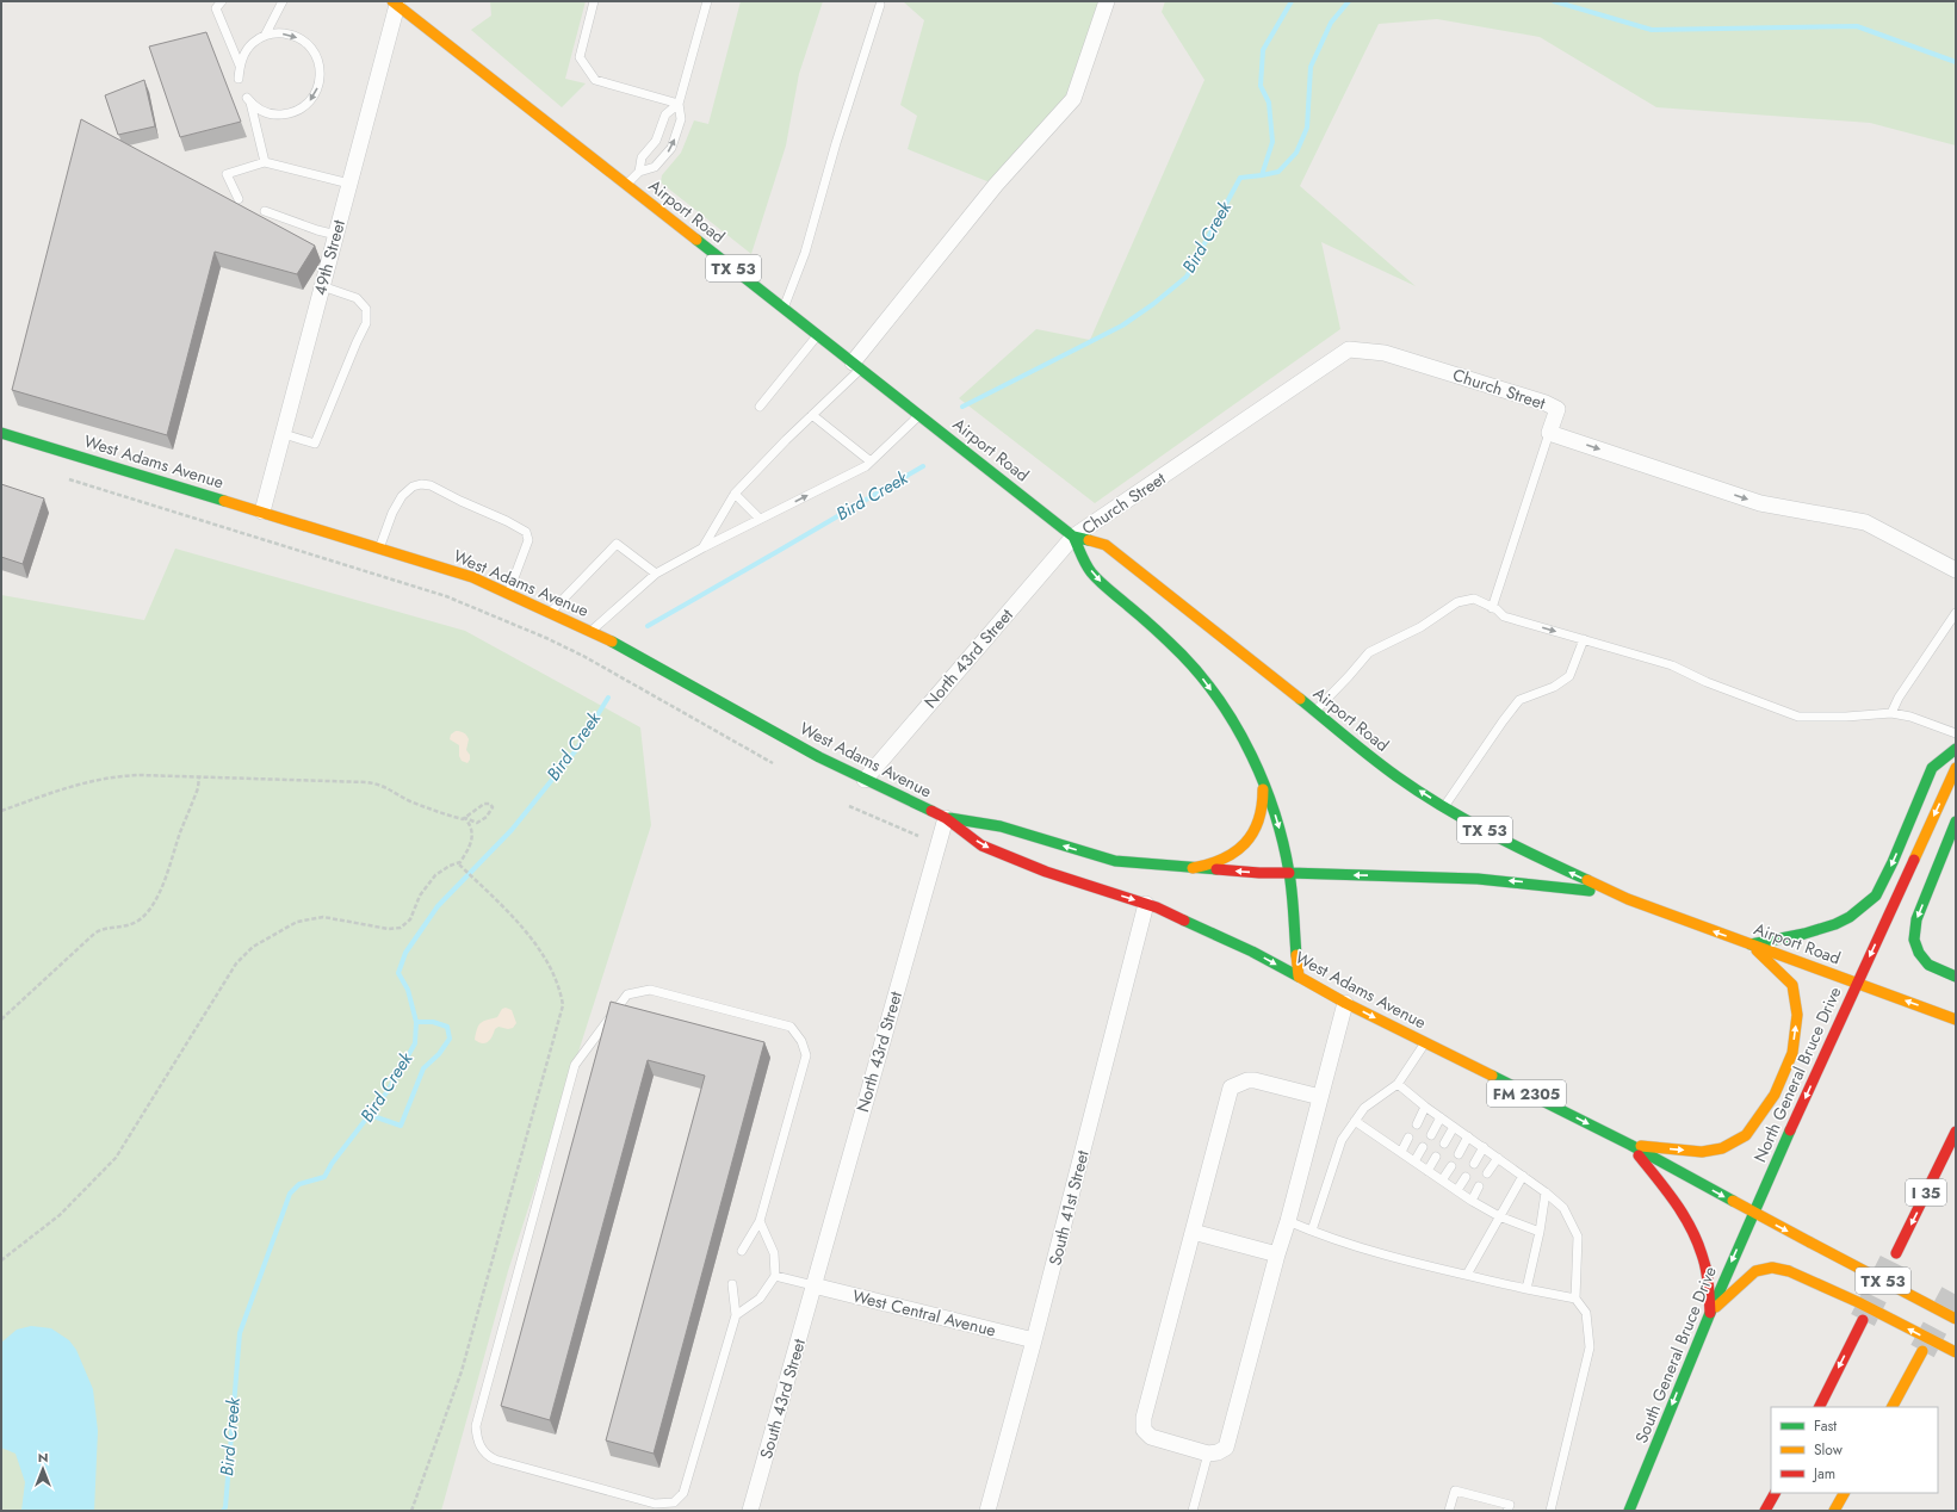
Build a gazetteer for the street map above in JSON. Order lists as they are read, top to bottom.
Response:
{
  "streets": {
    "main road": [
      "Airport Road",
      "TX 53",
      "West Adams Avenue",
      "North General Bruce Drive",
      "FM 2305",
      "I 35",
      "South General Bruce Drive"
    ],
    "street": [
      "49th Street",
      "Church Street",
      "North 43rd Street",
      "South 41st Street",
      "West Central Avenue",
      "South 43rd Street"
    ]
  },
  "crossings": [
    ["Airport Road", "49th Street"],
    ["Airport Road", "Church Street"],
    ["Airport Road", "West Adams Avenue"],
    ["Airport Road", "North 43rd Street"],
    ["Airport Road", "North General Bruce Drive"],
    ["49th Street", "West Adams Avenue"],
    ["TX 53", "West Adams Avenue"],
    ["TX 53", "North General Bruce Drive"],
    ["TX 53", "South General Bruce Drive"],
    ["Church Street", "North 43rd Street"],
    ["West Adams Avenue", "North 43rd Street"],
    ["West Adams Avenue", "North General Bruce Drive"],
    ["West Adams Avenue", "South 41st Street"],
    ["West Adams Avenue", "South General Bruce Drive"],
    ["North 43rd Street", "West Central Avenue"],
    ["North 43rd Street", "South 43rd Street"],
    ["North General Bruce Drive", "South General Bruce Drive"],
    ["South 41st Street", "West Central Avenue"],
    ["West Central Avenue", "South 43rd Street"]
  ],
  "one_way": ["Church Street", "North General Bruce Drive", "South General Bruce Drive"],
  "water": ["Bird Creek"],
  "legend": ["Fast", "Slow", "Jam"],
  "north": "top"
}
